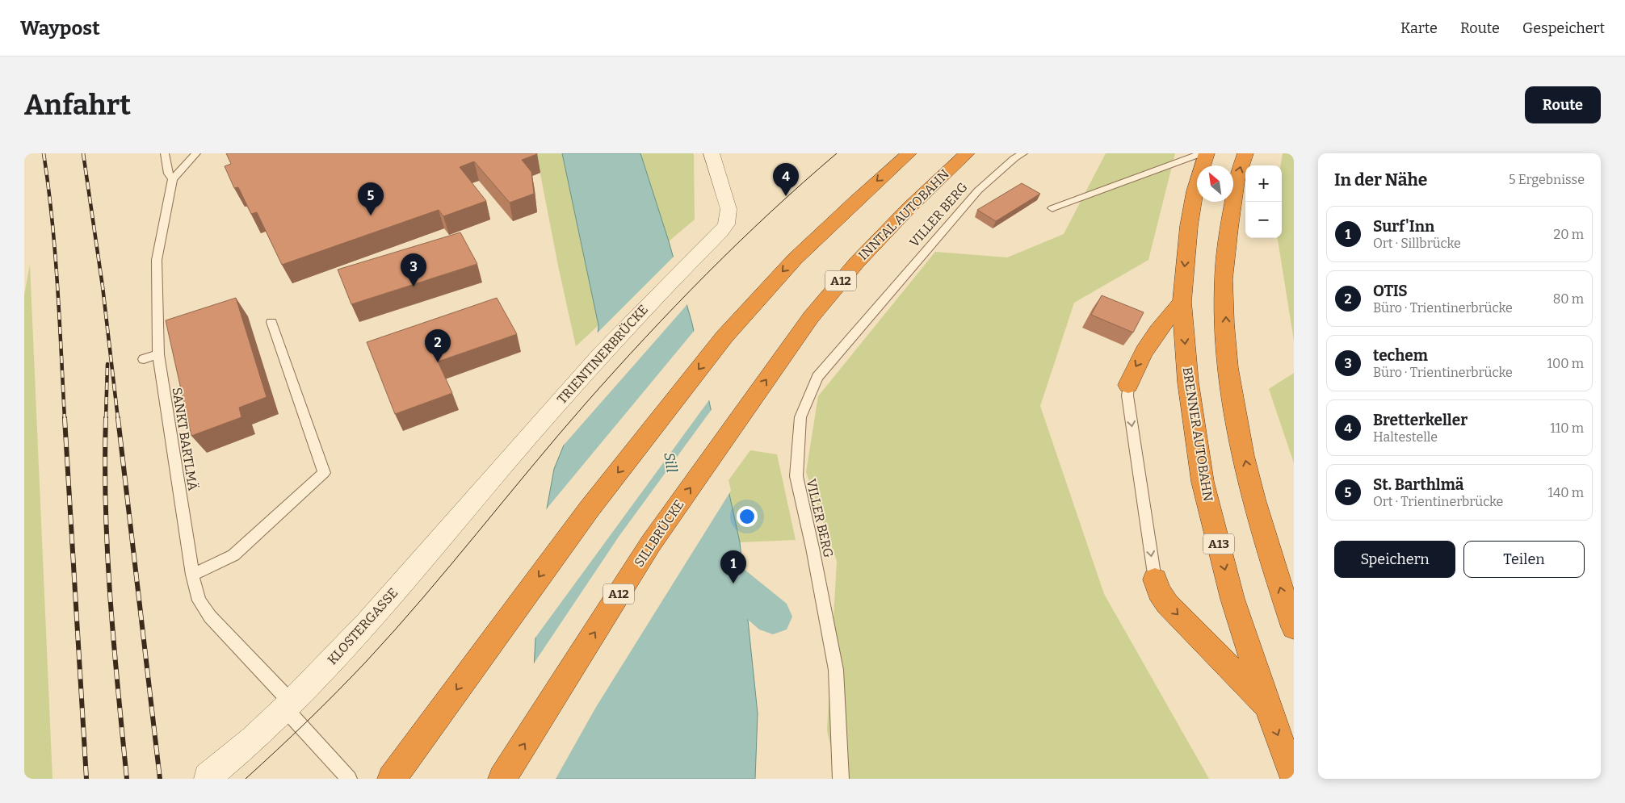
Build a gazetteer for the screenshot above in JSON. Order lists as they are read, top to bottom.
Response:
{
  "streets": {
    "highway": [
      "INNTAL AUTOBAHN",
      "A12",
      "BRENNER AUTOBAHN",
      "SILLBRÜCKE",
      "A13"
    ],
    "street": ["TRIENTINERBRÜCKE", "KLOSTERGASSE"],
    "lane": ["VILLER BERG", "SANKT BARTLMÄ"]
  },
  "crossings": [
    ["INNTAL AUTOBAHN", "SILLBRÜCKE"],
    ["TRIENTINERBRÜCKE", "KLOSTERGASSE"],
    ["SANKT BARTLMÄ", "KLOSTERGASSE"]
  ],
  "water": ["Sill"],
  "north": "top left",
  "page": {
    "header": "Waypost",
    "nav": ["Karte", "Route", "Gespeichert"],
    "buttons": [
      "Route",
      ["Speichern", "Teilen"]
    ],
    "title": "Anfahrt",
    "heading": ["In der Nähe", "5 Ergebnisse"],
    "pins": [
      "4",
      "5",
      "3",
      "2",
      "1"
    ],
    "map_buttons": ["+", "−"],
    "list": [
      {
        "mark": "1",
        "name": "Surf'Inn",
        "note": "Ort · Sillbrücke",
        "value": "20 m"
      },
      {
        "mark": "2",
        "name": "OTIS",
        "note": "Büro · Trientinerbrücke",
        "value": "80 m"
      },
      {
        "mark": "3",
        "name": "techem",
        "note": "Büro · Trientinerbrücke",
        "value": "100 m"
      },
      {
        "mark": "4",
        "name": "Bretterkeller",
        "note": "Haltestelle",
        "value": "110 m"
      },
      {
        "mark": "5",
        "name": "St. Barthlmä",
        "note": "Ort · Trientinerbrücke",
        "value": "140 m"
      }
    ]
  }
}
